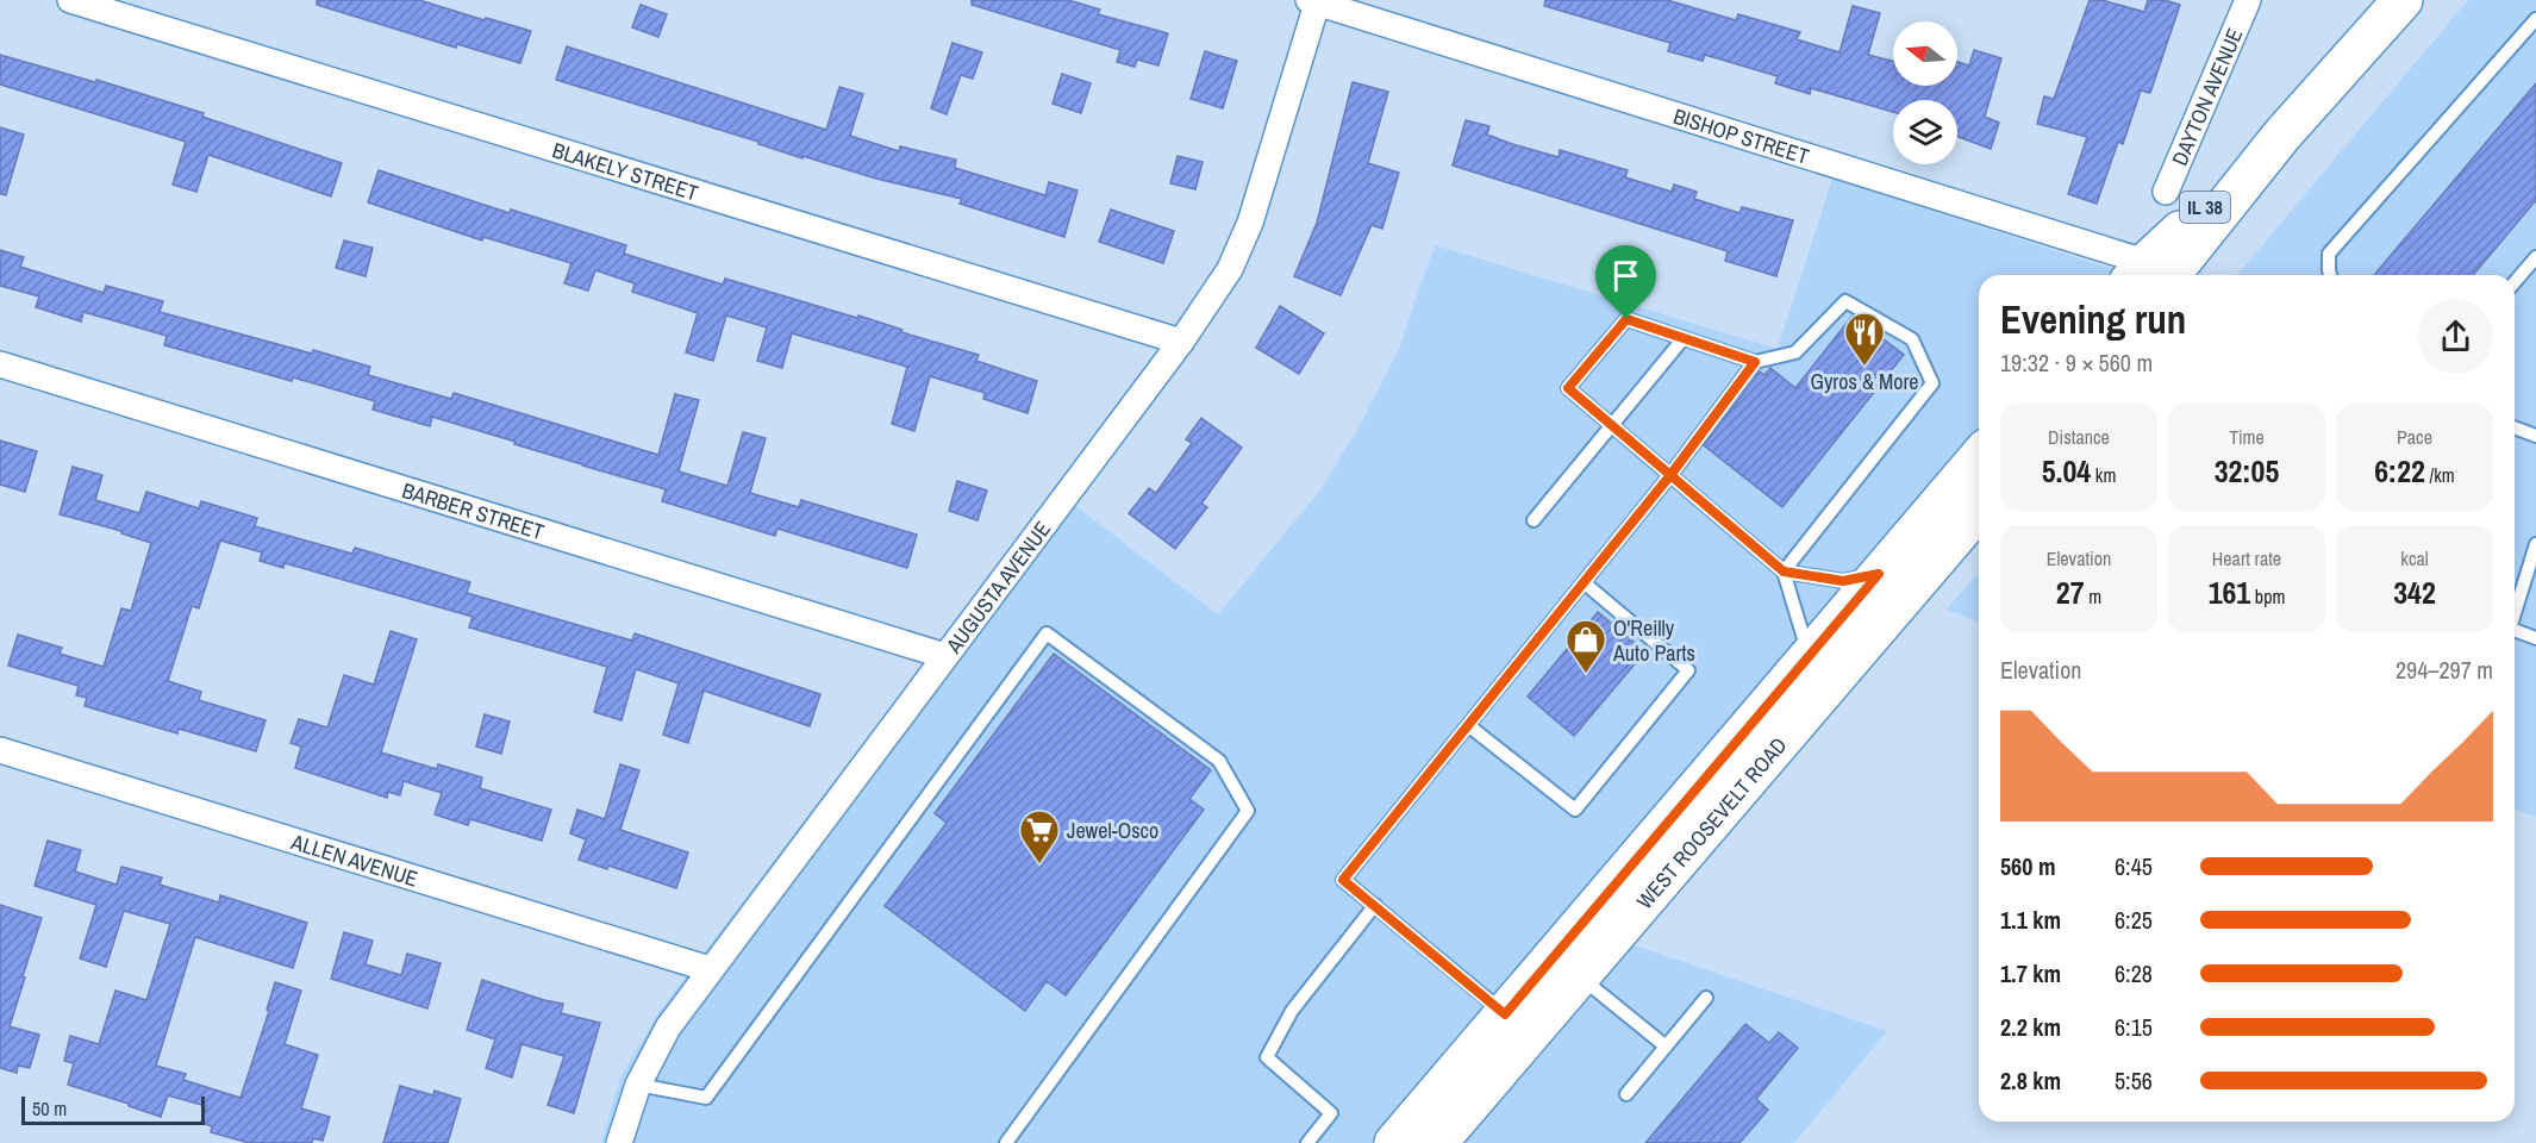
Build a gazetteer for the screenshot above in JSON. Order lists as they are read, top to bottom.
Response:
{
  "streets": {
    "main road": ["IL 38", "WEST ROOSEVELT ROAD"],
    "street": [
      "DAYTON AVENUE",
      "BISHOP STREET",
      "BLAKELY STREET",
      "BARBER STREET",
      "AUGUSTA AVENUE",
      "ALLEN AVENUE"
    ]
  },
  "crossings": [
    ["BISHOP STREET", "IL 38"],
    ["BISHOP STREET", "AUGUSTA AVENUE"],
    ["BLAKELY STREET", "AUGUSTA AVENUE"],
    ["BARBER STREET", "AUGUSTA AVENUE"],
    ["AUGUSTA AVENUE", "ALLEN AVENUE"]
  ],
  "places": {
    "restaurant": ["Gyros & More"],
    "shop": ["O'Reilly Auto Parts"],
    "supermarket": ["Jewel-Osco"]
  },
  "scale_bar": "50 m",
  "north": "left",
  "page": {
    "heading": ["Evening run", "19:32 · 9 × 560 m"],
    "stats": [
      ["Distance", "5.04 km"],
      ["Time", "32:05"],
      ["Pace", "6:22 /km"],
      ["Elevation", "27 m"],
      ["Heart rate", "161 bpm"],
      ["kcal", "342"]
    ],
    "chart": ["Elevation", "294–297 m"],
    "list": [
      {
        "name": "560 m",
        "note": "6:45"
      },
      {
        "name": "1.1 km",
        "note": "6:25"
      },
      {
        "name": "1.7 km",
        "note": "6:28"
      },
      {
        "name": "2.2 km",
        "note": "6:15"
      },
      {
        "name": "2.8 km",
        "note": "5:56"
      }
    ],
    "scale": "50 m"
  }
}
